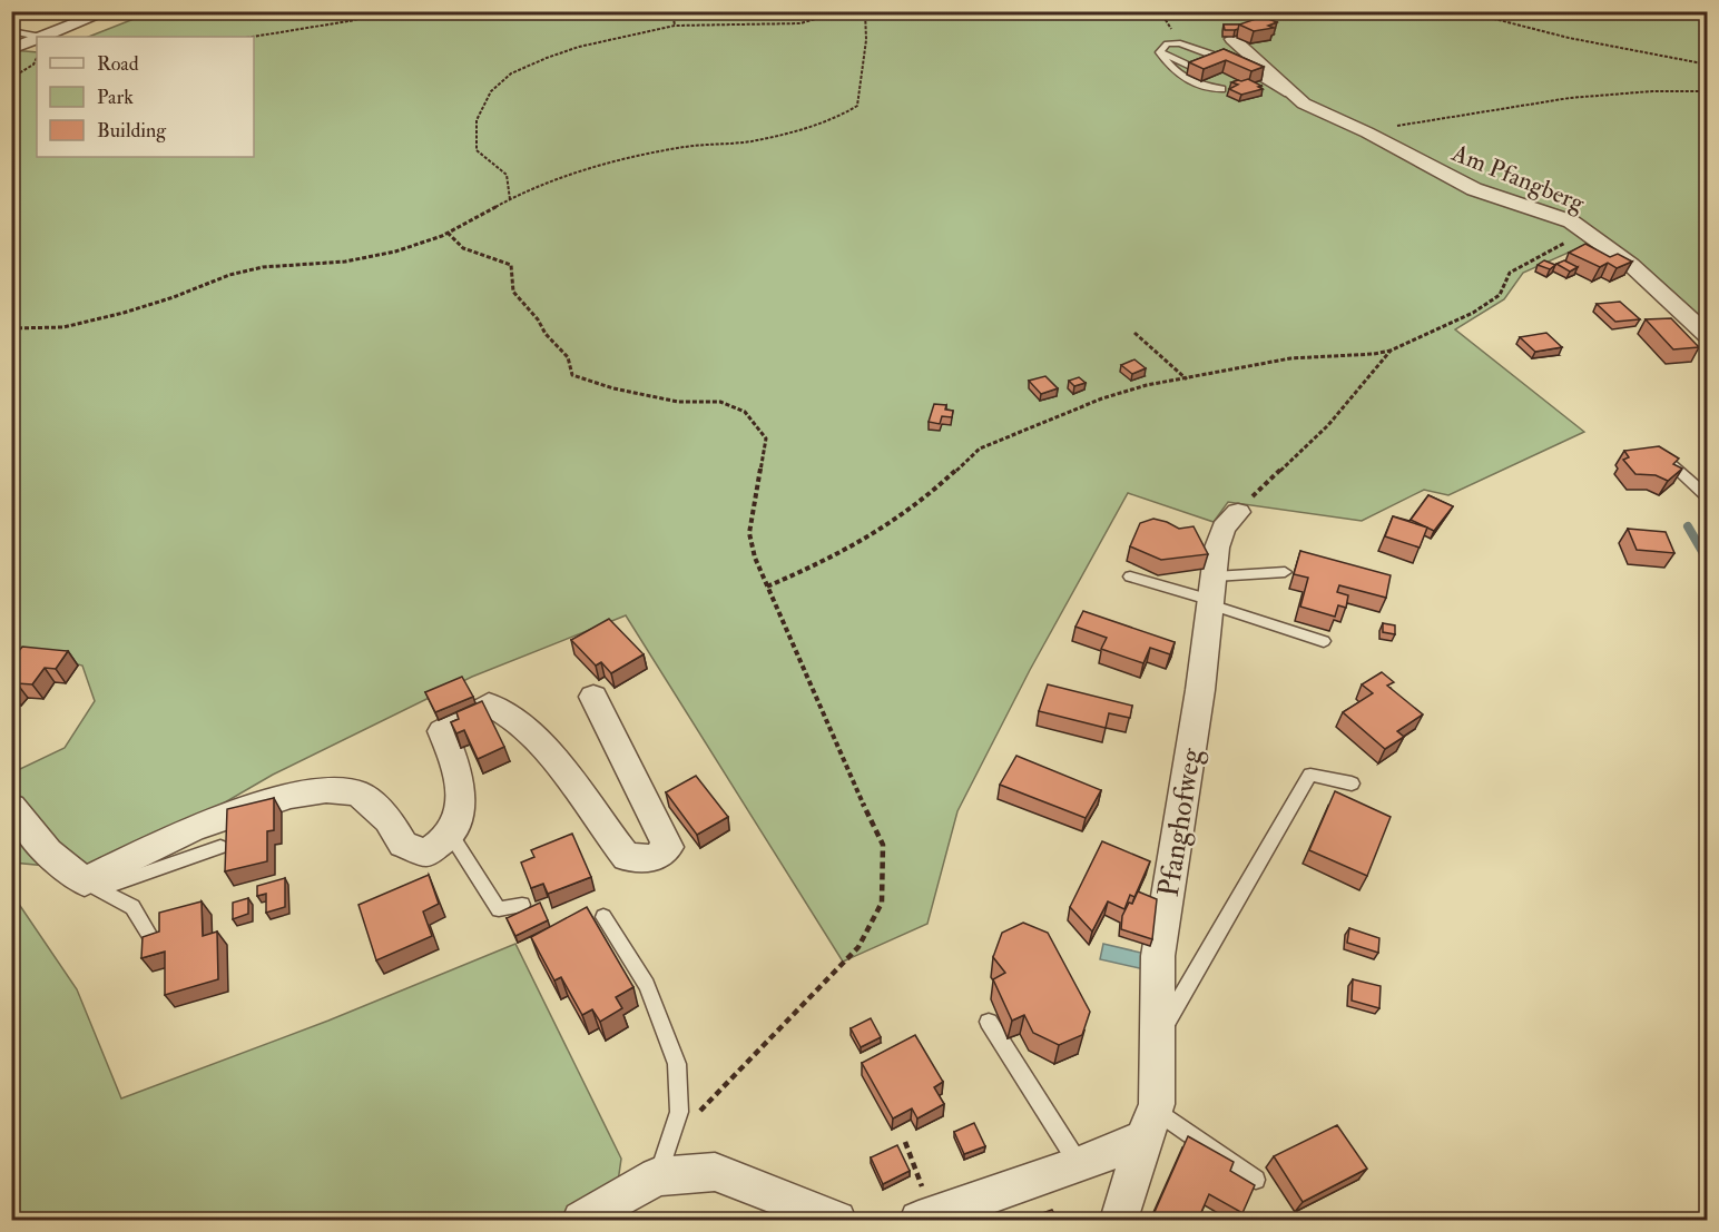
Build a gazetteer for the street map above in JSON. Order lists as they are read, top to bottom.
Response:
{
  "streets": {
    "street": ["Am Pfangberg", "Pfanghofweg"]
  },
  "legend": ["Road", "Park", "Building"]
}
